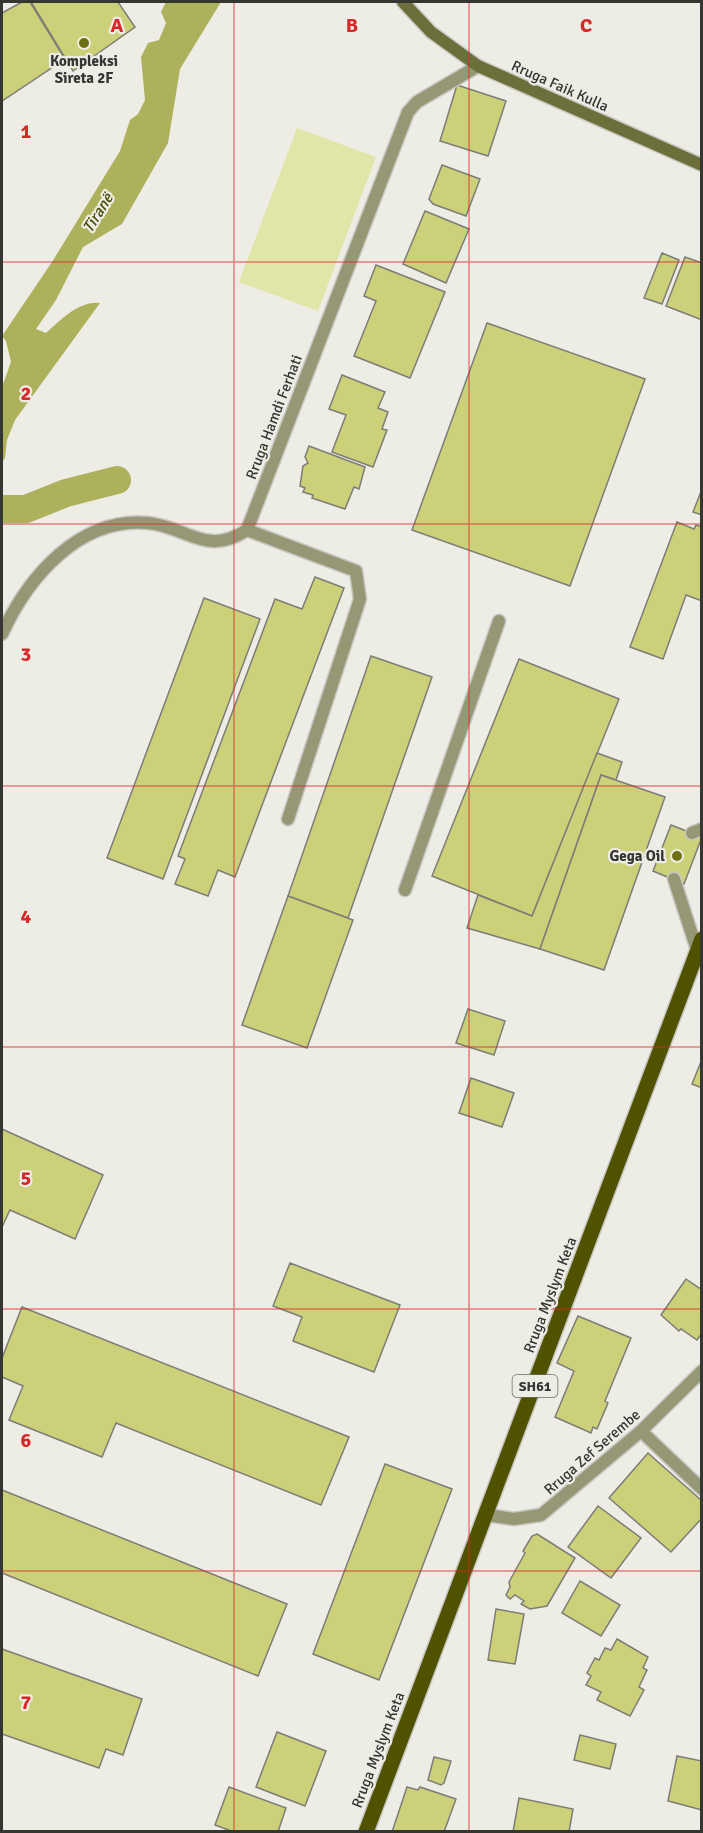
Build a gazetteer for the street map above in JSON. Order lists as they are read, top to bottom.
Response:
{
  "streets": {
    "main road": ["Rruga Faik Kulla", "Rruga Myslym Keta", "SH61"],
    "street": ["Rruga Hamdi Ferhati", "Rruga Zef Serembe"]
  },
  "crossings": [
    ["Rruga Faik Kulla", "Rruga Hamdi Ferhati"],
    ["Rruga Myslym Keta", "Rruga Zef Serembe"]
  ],
  "water": ["Tiranë"],
  "places": ["Kompleksi Sireta 2F", "Gega Oil"],
  "grid": {
    "columns": ["A", "B", "C"],
    "rows": [
      "1",
      "2",
      "3",
      "4",
      "5",
      "6",
      "7"
    ]
  }
}
